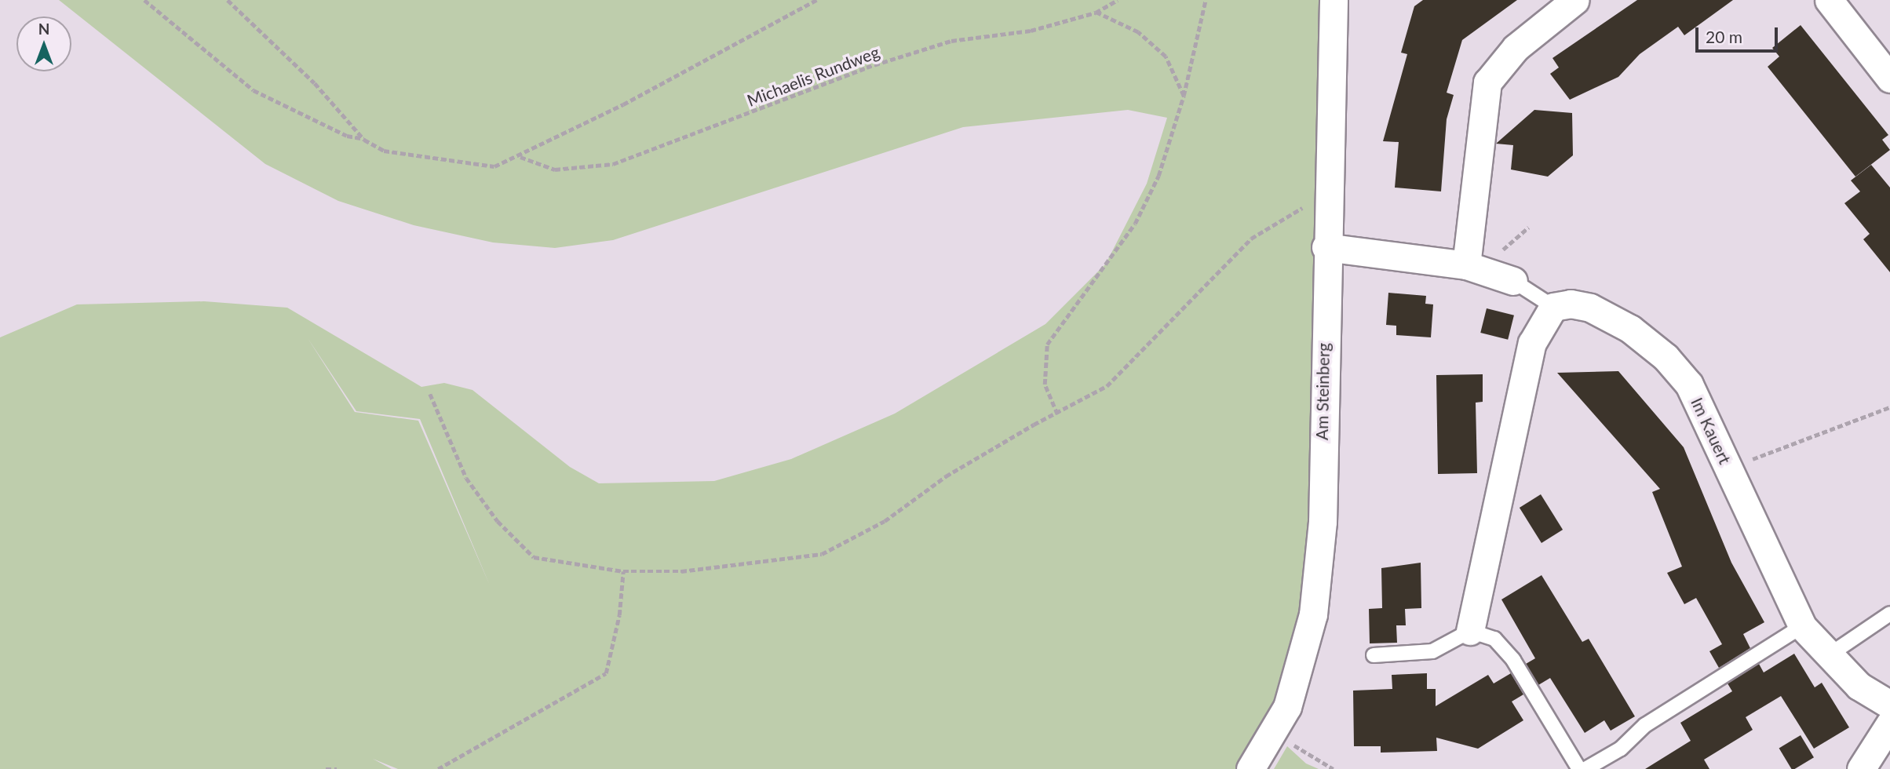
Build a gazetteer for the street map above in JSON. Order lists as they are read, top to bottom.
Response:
{
  "streets": {
    "street": ["Am Steinberg", "Im Kauert"],
    "path": ["Michaelis Rundweg"]
  },
  "scale_bar": "20 m",
  "north": "top"
}
